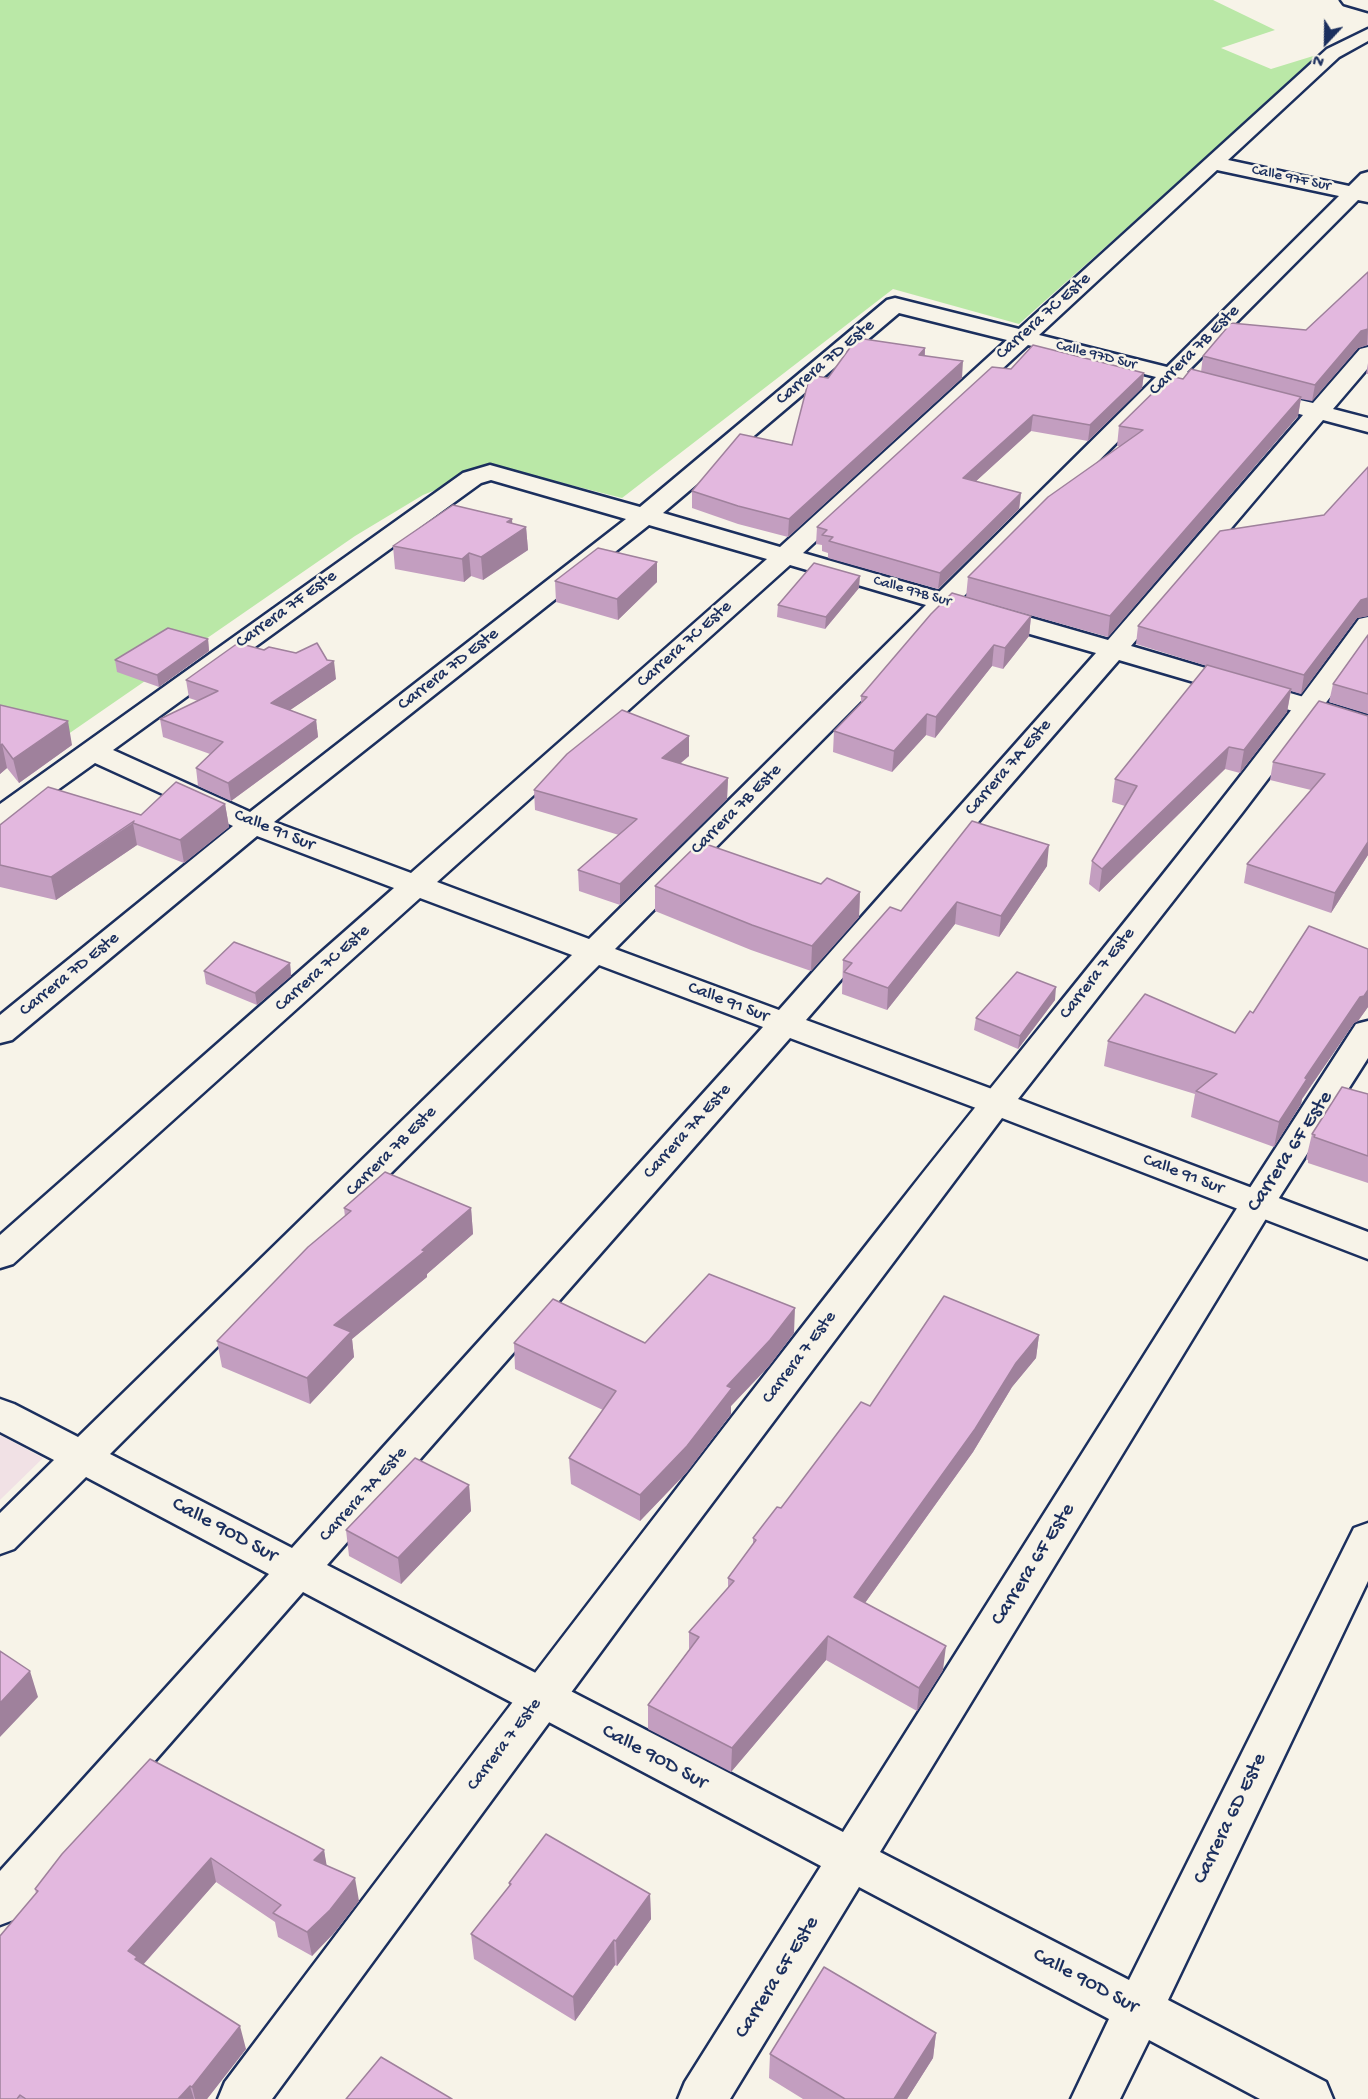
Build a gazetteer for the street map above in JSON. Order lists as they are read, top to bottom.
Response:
{
  "streets": {
    "street": [
      "Calle 97F Sur",
      "Carrera 7C Este",
      "Carrera 7B Este",
      "Calle 97D Sur",
      "Carrera 7D Este",
      "Calle 97B Sur",
      "Carrera 7F Este",
      "Carrera 7A Este",
      "Calle 91 Sur",
      "Carrera 7 Este",
      "Carrera 6F Este",
      "Calle 90D Sur",
      "Carrera 6D Este"
    ]
  },
  "crossings": [
    ["Calle 97F Sur", "Carrera 7C Este"],
    ["Calle 97F Sur", "Carrera 7B Este"],
    ["Carrera 7C Este", "Calle 97D Sur"],
    ["Carrera 7C Este", "Calle 97B Sur"],
    ["Carrera 7C Este", "Calle 91 Sur"],
    ["Carrera 7B Este", "Calle 97D Sur"],
    ["Carrera 7B Este", "Calle 97B Sur"],
    ["Carrera 7B Este", "Calle 91 Sur"],
    ["Carrera 7B Este", "Calle 90D Sur"],
    ["Calle 97D Sur", "Carrera 7D Este"],
    ["Carrera 7D Este", "Calle 97B Sur"],
    ["Carrera 7D Este", "Calle 91 Sur"],
    ["Calle 97B Sur", "Carrera 7F Este"],
    ["Calle 97B Sur", "Carrera 7A Este"],
    ["Calle 97B Sur", "Carrera 7 Este"],
    ["Carrera 7F Este", "Calle 91 Sur"],
    ["Carrera 7A Este", "Calle 91 Sur"],
    ["Carrera 7A Este", "Calle 90D Sur"],
    ["Calle 91 Sur", "Carrera 7 Este"],
    ["Calle 91 Sur", "Carrera 6F Este"],
    ["Carrera 7 Este", "Calle 90D Sur"],
    ["Carrera 6F Este", "Calle 90D Sur"],
    ["Calle 90D Sur", "Carrera 6D Este"]
  ],
  "north": "bottom"
}
